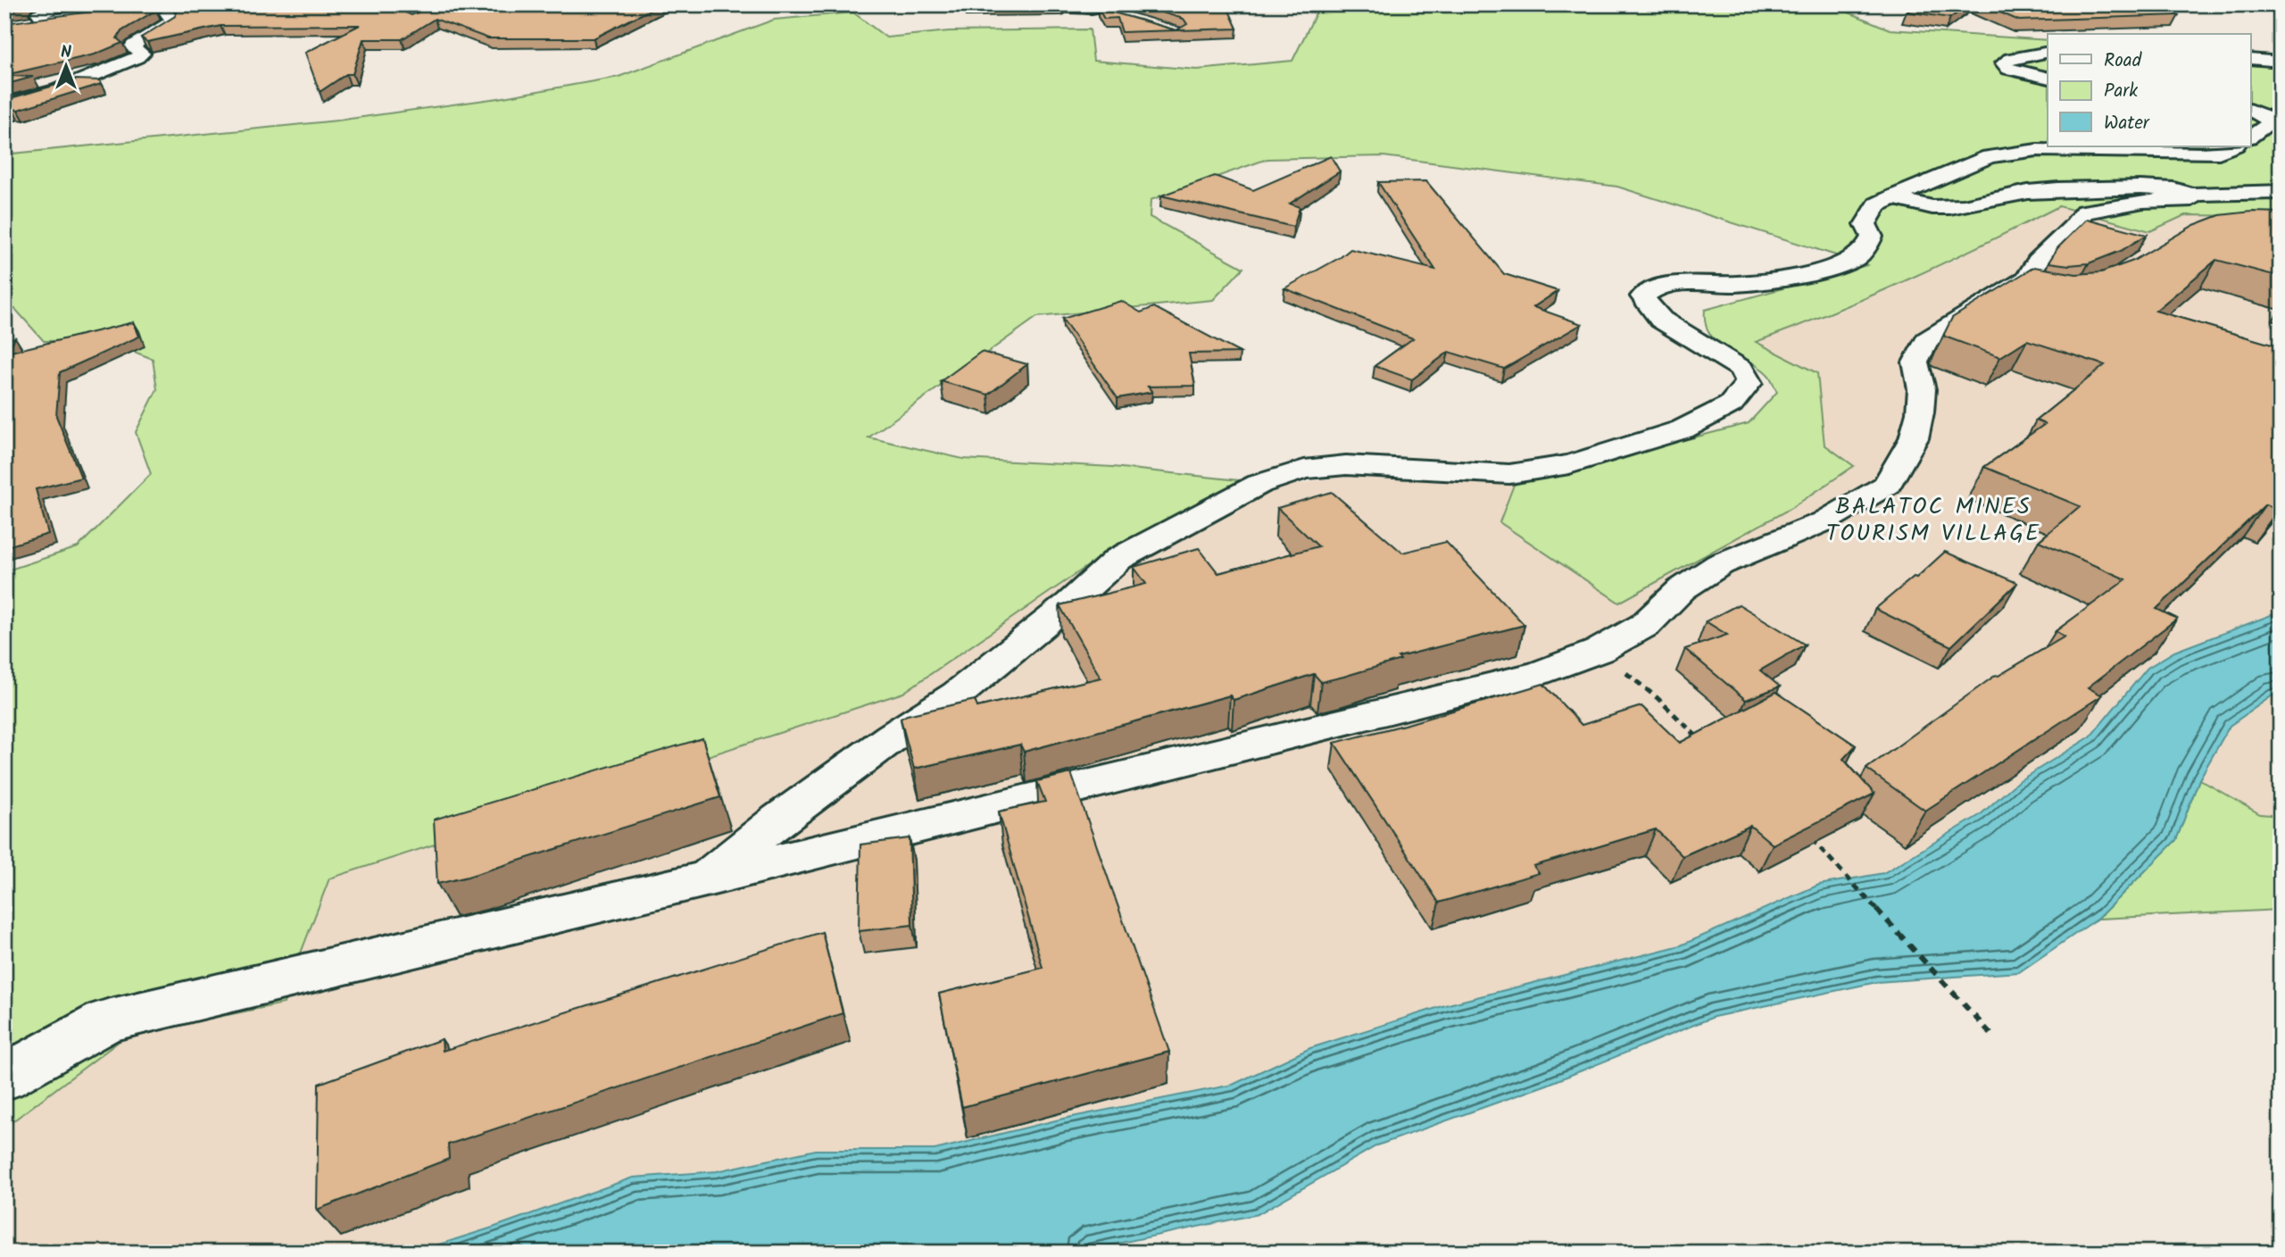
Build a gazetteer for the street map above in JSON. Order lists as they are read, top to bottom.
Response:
{
  "districts": ["BALATOC MINES TOURISM VILLAGE"],
  "legend": ["Road", "Park", "Water"],
  "north": "top"
}
